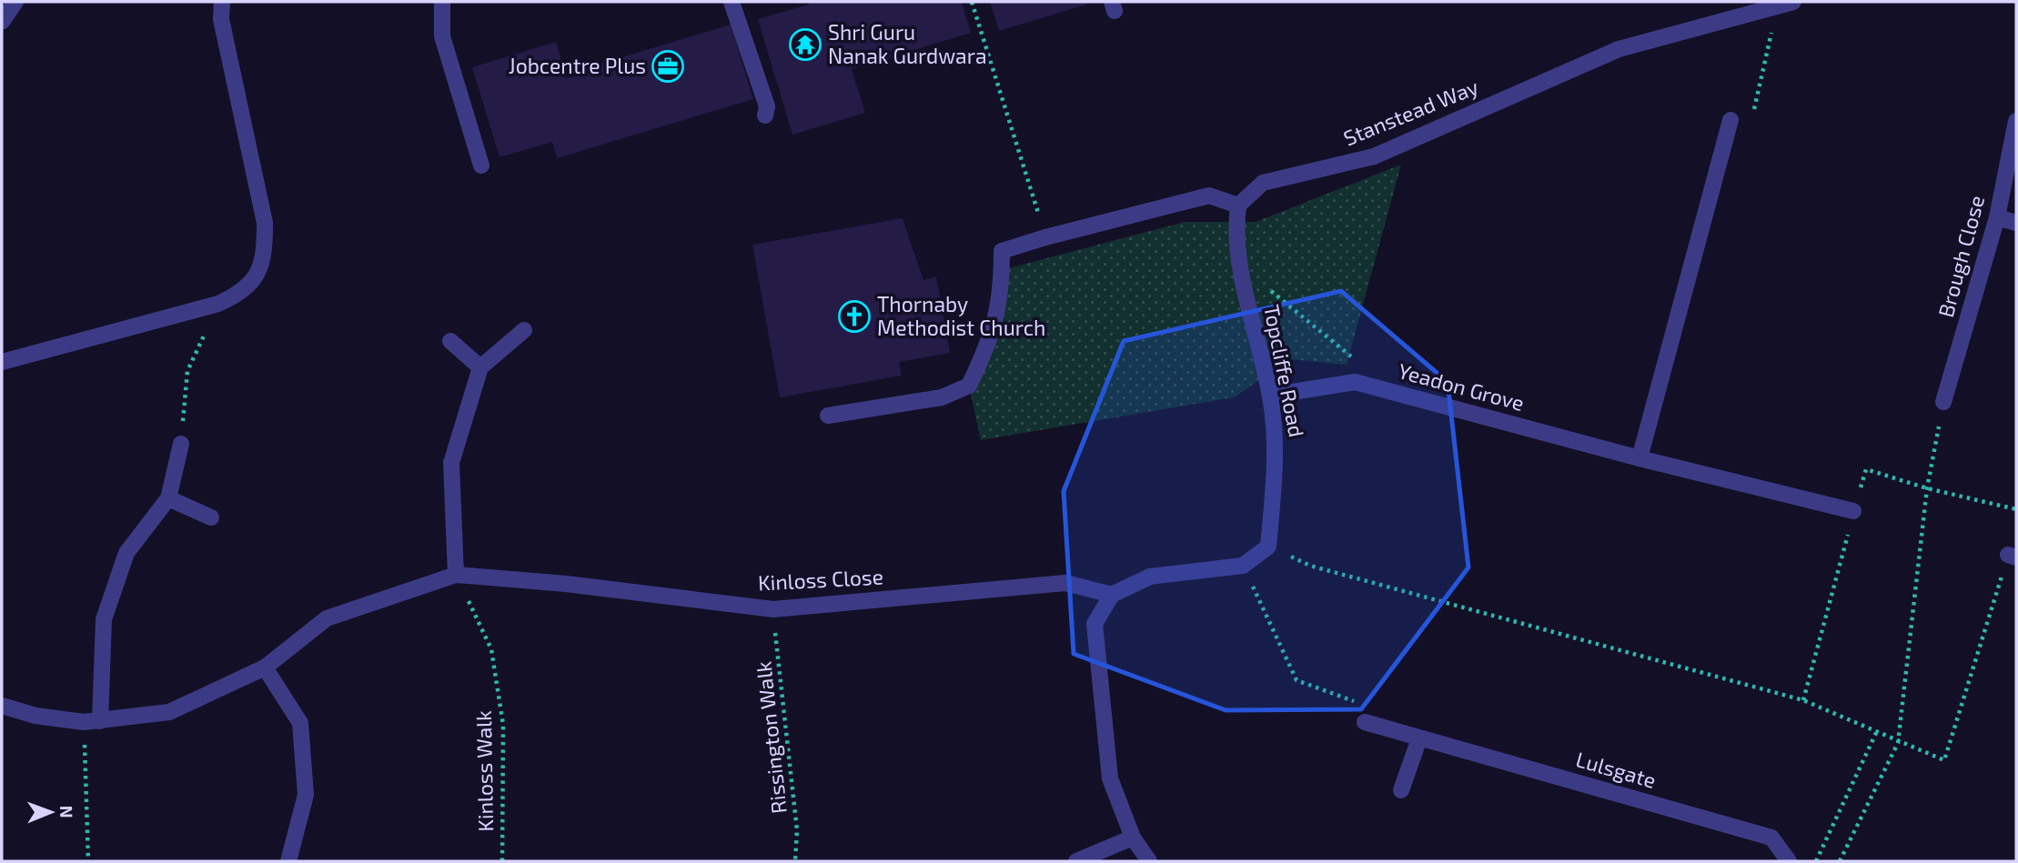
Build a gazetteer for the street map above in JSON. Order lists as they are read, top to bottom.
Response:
{
  "streets": {
    "street": [
      "Stanstead Way",
      "Brough Close",
      "Topcliffe Road",
      "Yeadon Grove",
      "Kinloss Close",
      "Lulsgate"
    ],
    "path": ["Rissington Walk", "Kinloss Walk"]
  },
  "crossings": [
    ["Stanstead Way", "Topcliffe Road"],
    ["Topcliffe Road", "Yeadon Grove"],
    ["Kinloss Close", "Rissington Walk"],
    ["Kinloss Close", "Kinloss Walk"]
  ],
  "places": {
    "temple": ["Shri Guru Nanak Gurdwara"],
    "office": ["Jobcentre Plus"],
    "church": ["Thornaby Methodist Church"]
  },
  "north": "right"
}
